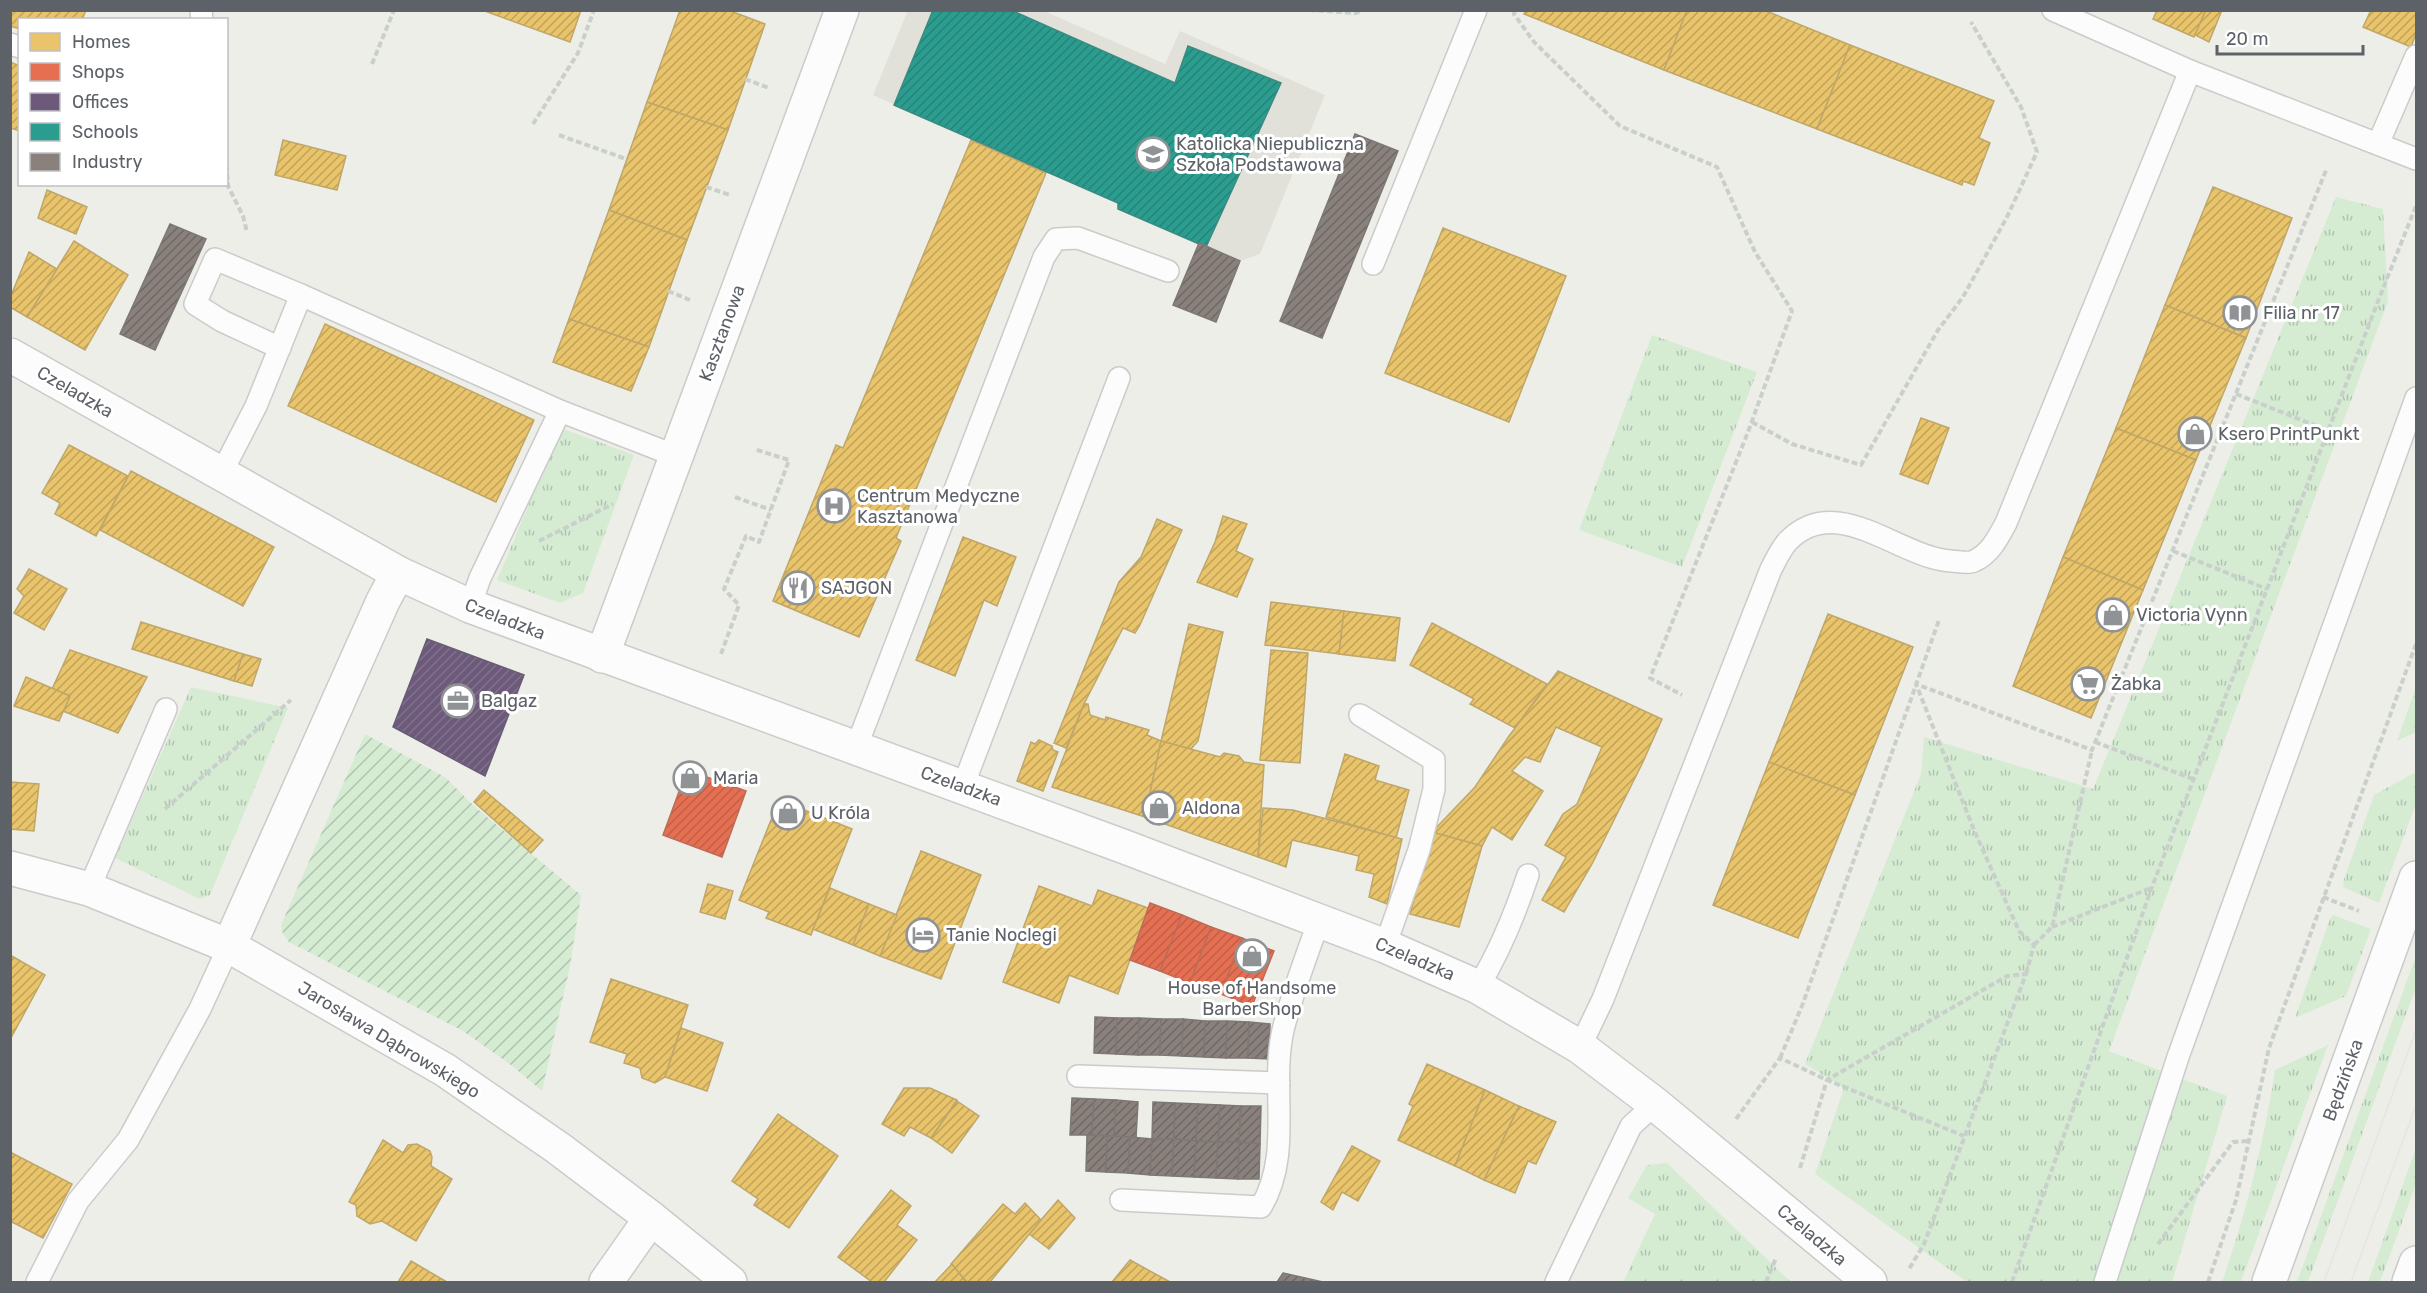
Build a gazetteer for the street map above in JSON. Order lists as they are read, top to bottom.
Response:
{
  "streets": {
    "street": [
      "Kasztanowa",
      "Czeladzka",
      "Jarosława Dąbrowskiego",
      "Będzińska"
    ]
  },
  "crossings": [
    ["Kasztanowa", "Czeladzka"]
  ],
  "places": {
    "school or university": ["Katolicka Niepubliczna Szkoła Podstawowa"],
    "library": ["Filia nr 17"],
    "shop": [
      "Ksero PrintPunkt",
      "Victoria Vynn",
      "Maria",
      "Aldona",
      "U Króla",
      "House of Handsome BarberShop"
    ],
    "hospital": ["Centrum Medyczne Kasztanowa"],
    "restaurant": ["SAJGON"],
    "supermarket": ["Żabka"],
    "office": ["Balgaz"],
    "hotel": ["Tanie Noclegi"]
  },
  "legend": [
    "Homes",
    "Shops",
    "Offices",
    "Schools",
    "Industry"
  ],
  "scale_bar": "20 m"
}
